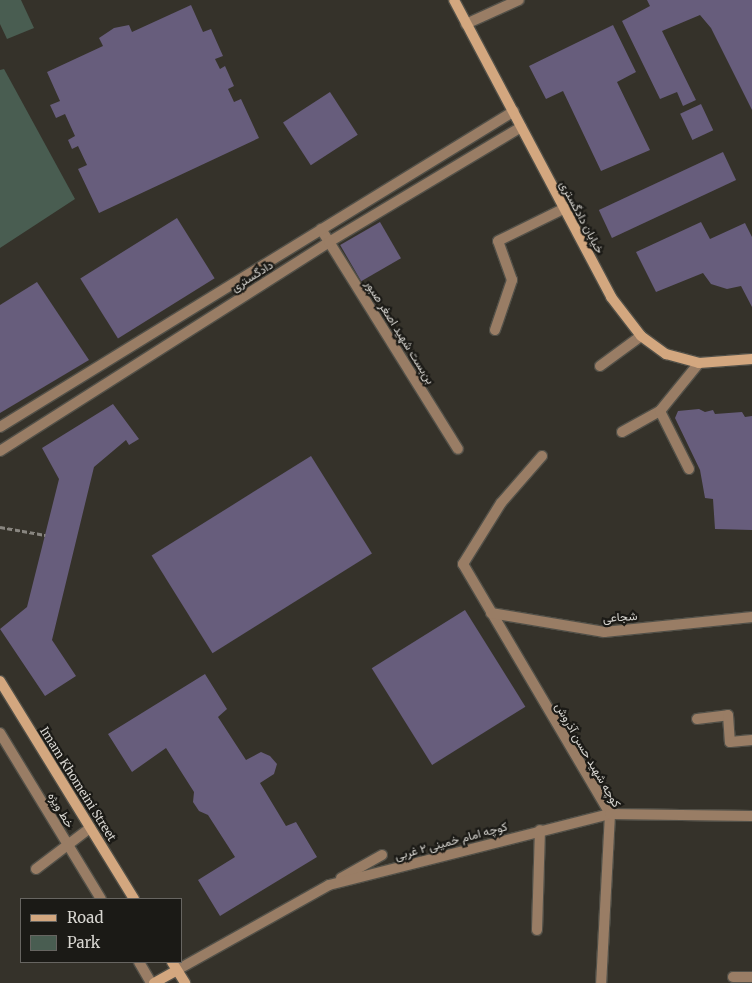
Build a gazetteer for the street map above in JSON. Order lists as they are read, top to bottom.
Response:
{
  "streets": {
    "street": [
      "خیابان دادگستری",
      "دادگستری",
      "بن‌بست شهید اصغر صبور",
      "شجاعی",
      "کوچه شهید حسن آذروش",
      "Imam Khomeini Street",
      "خط ویژه",
      "کوچه امام خمینی ۲ غربی"
    ]
  },
  "crossings": [
    ["خیابان دادگستری", "دادگستری"],
    ["دادگستری", "بن‌بست شهید اصغر صبور"],
    ["شجاعی", "کوچه شهید حسن آذروش"],
    ["کوچه شهید حسن آذروش", "کوچه امام خمینی ۲ غربی"]
  ],
  "legend": ["Road", "Park"]
}
